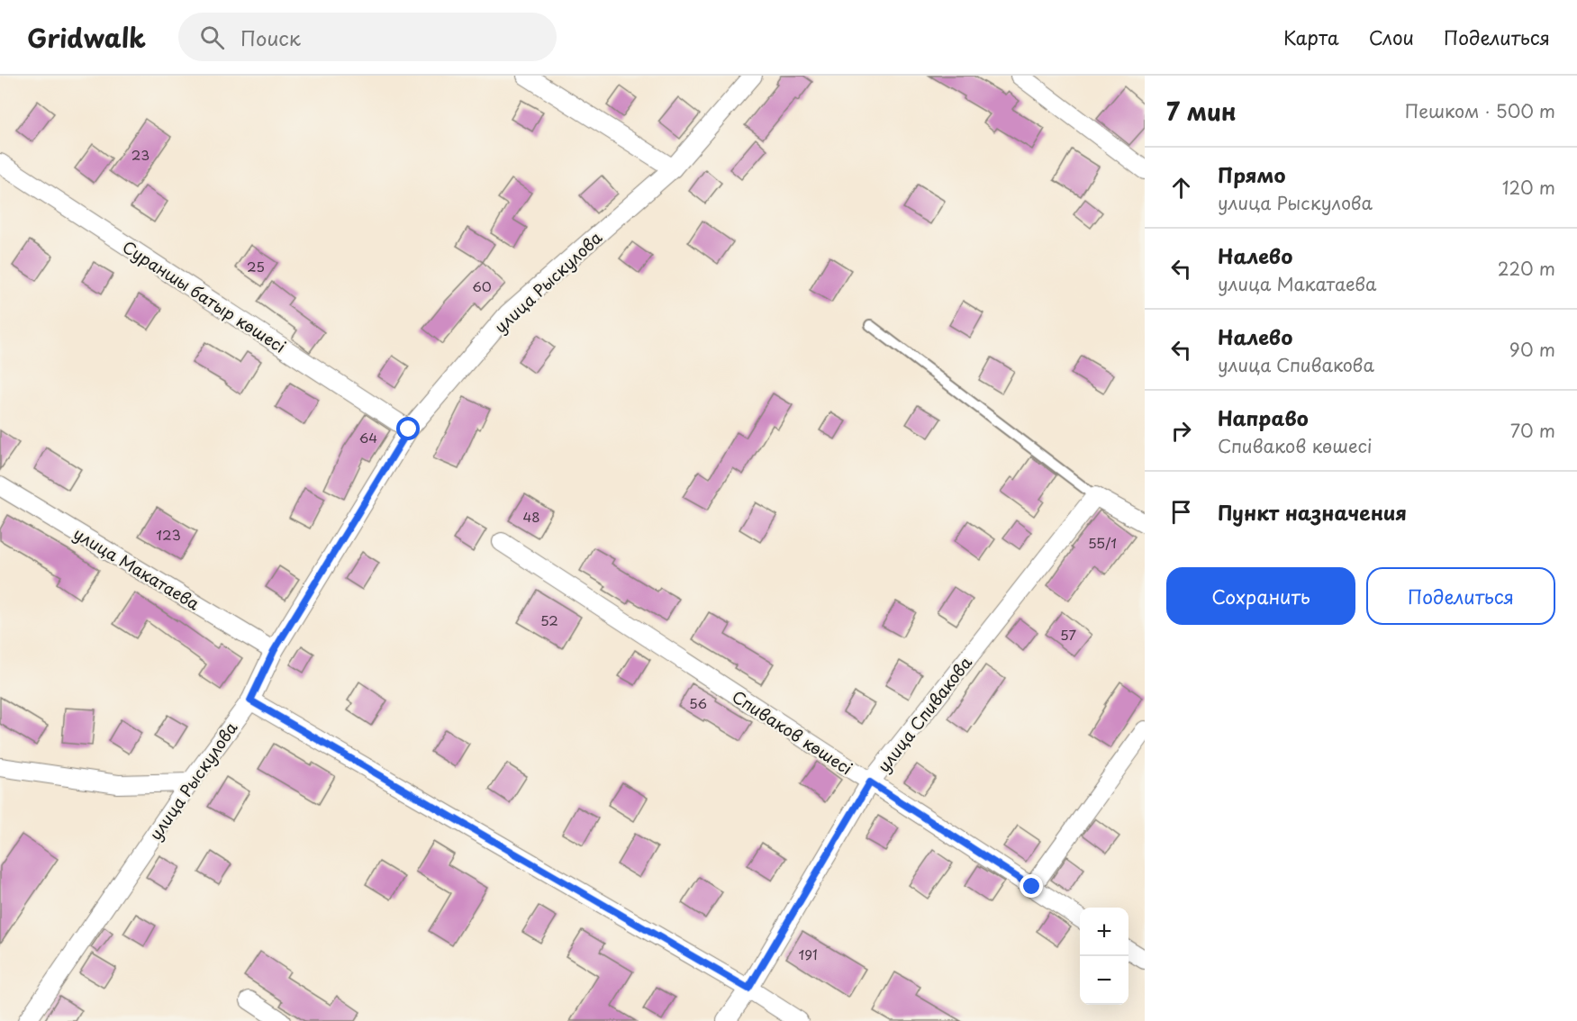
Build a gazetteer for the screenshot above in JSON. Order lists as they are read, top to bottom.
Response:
{
  "streets": {
    "street": [
      "улица Рыскулова",
      "Сураншы батыр көшесі",
      "улица Макатаева",
      "улица Спивакова",
      "Спиваков көшесі"
    ]
  },
  "crossings": [
    ["улица Рыскулова", "Сураншы батыр көшесі"],
    ["улица Рыскулова", "улица Макатаева"],
    ["улица Спивакова", "Спиваков көшесі"]
  ],
  "house_numbers": [
    "23",
    "25",
    "60",
    "64",
    "48",
    "123",
    "55/1",
    "52",
    "57",
    "56",
    "191"
  ],
  "page": {
    "header": "Gridwalk",
    "search": "Поиск",
    "nav": ["Карта", "Слои", "Поделиться"],
    "heading": ["7 мин", "Пешком · 500 m"],
    "list": [
      ["Прямо", "улица Рыскулова", "120 m"],
      ["Налево", "улица Макатаева", "220 m"],
      ["Налево", "улица Спивакова", "90 m"],
      ["Направо", "Спиваков көшесі", "70 m"],
      "Пункт назначения"
    ],
    "buttons": ["Сохранить", "Поделиться"],
    "map_buttons": ["+", "−"]
  }
}
